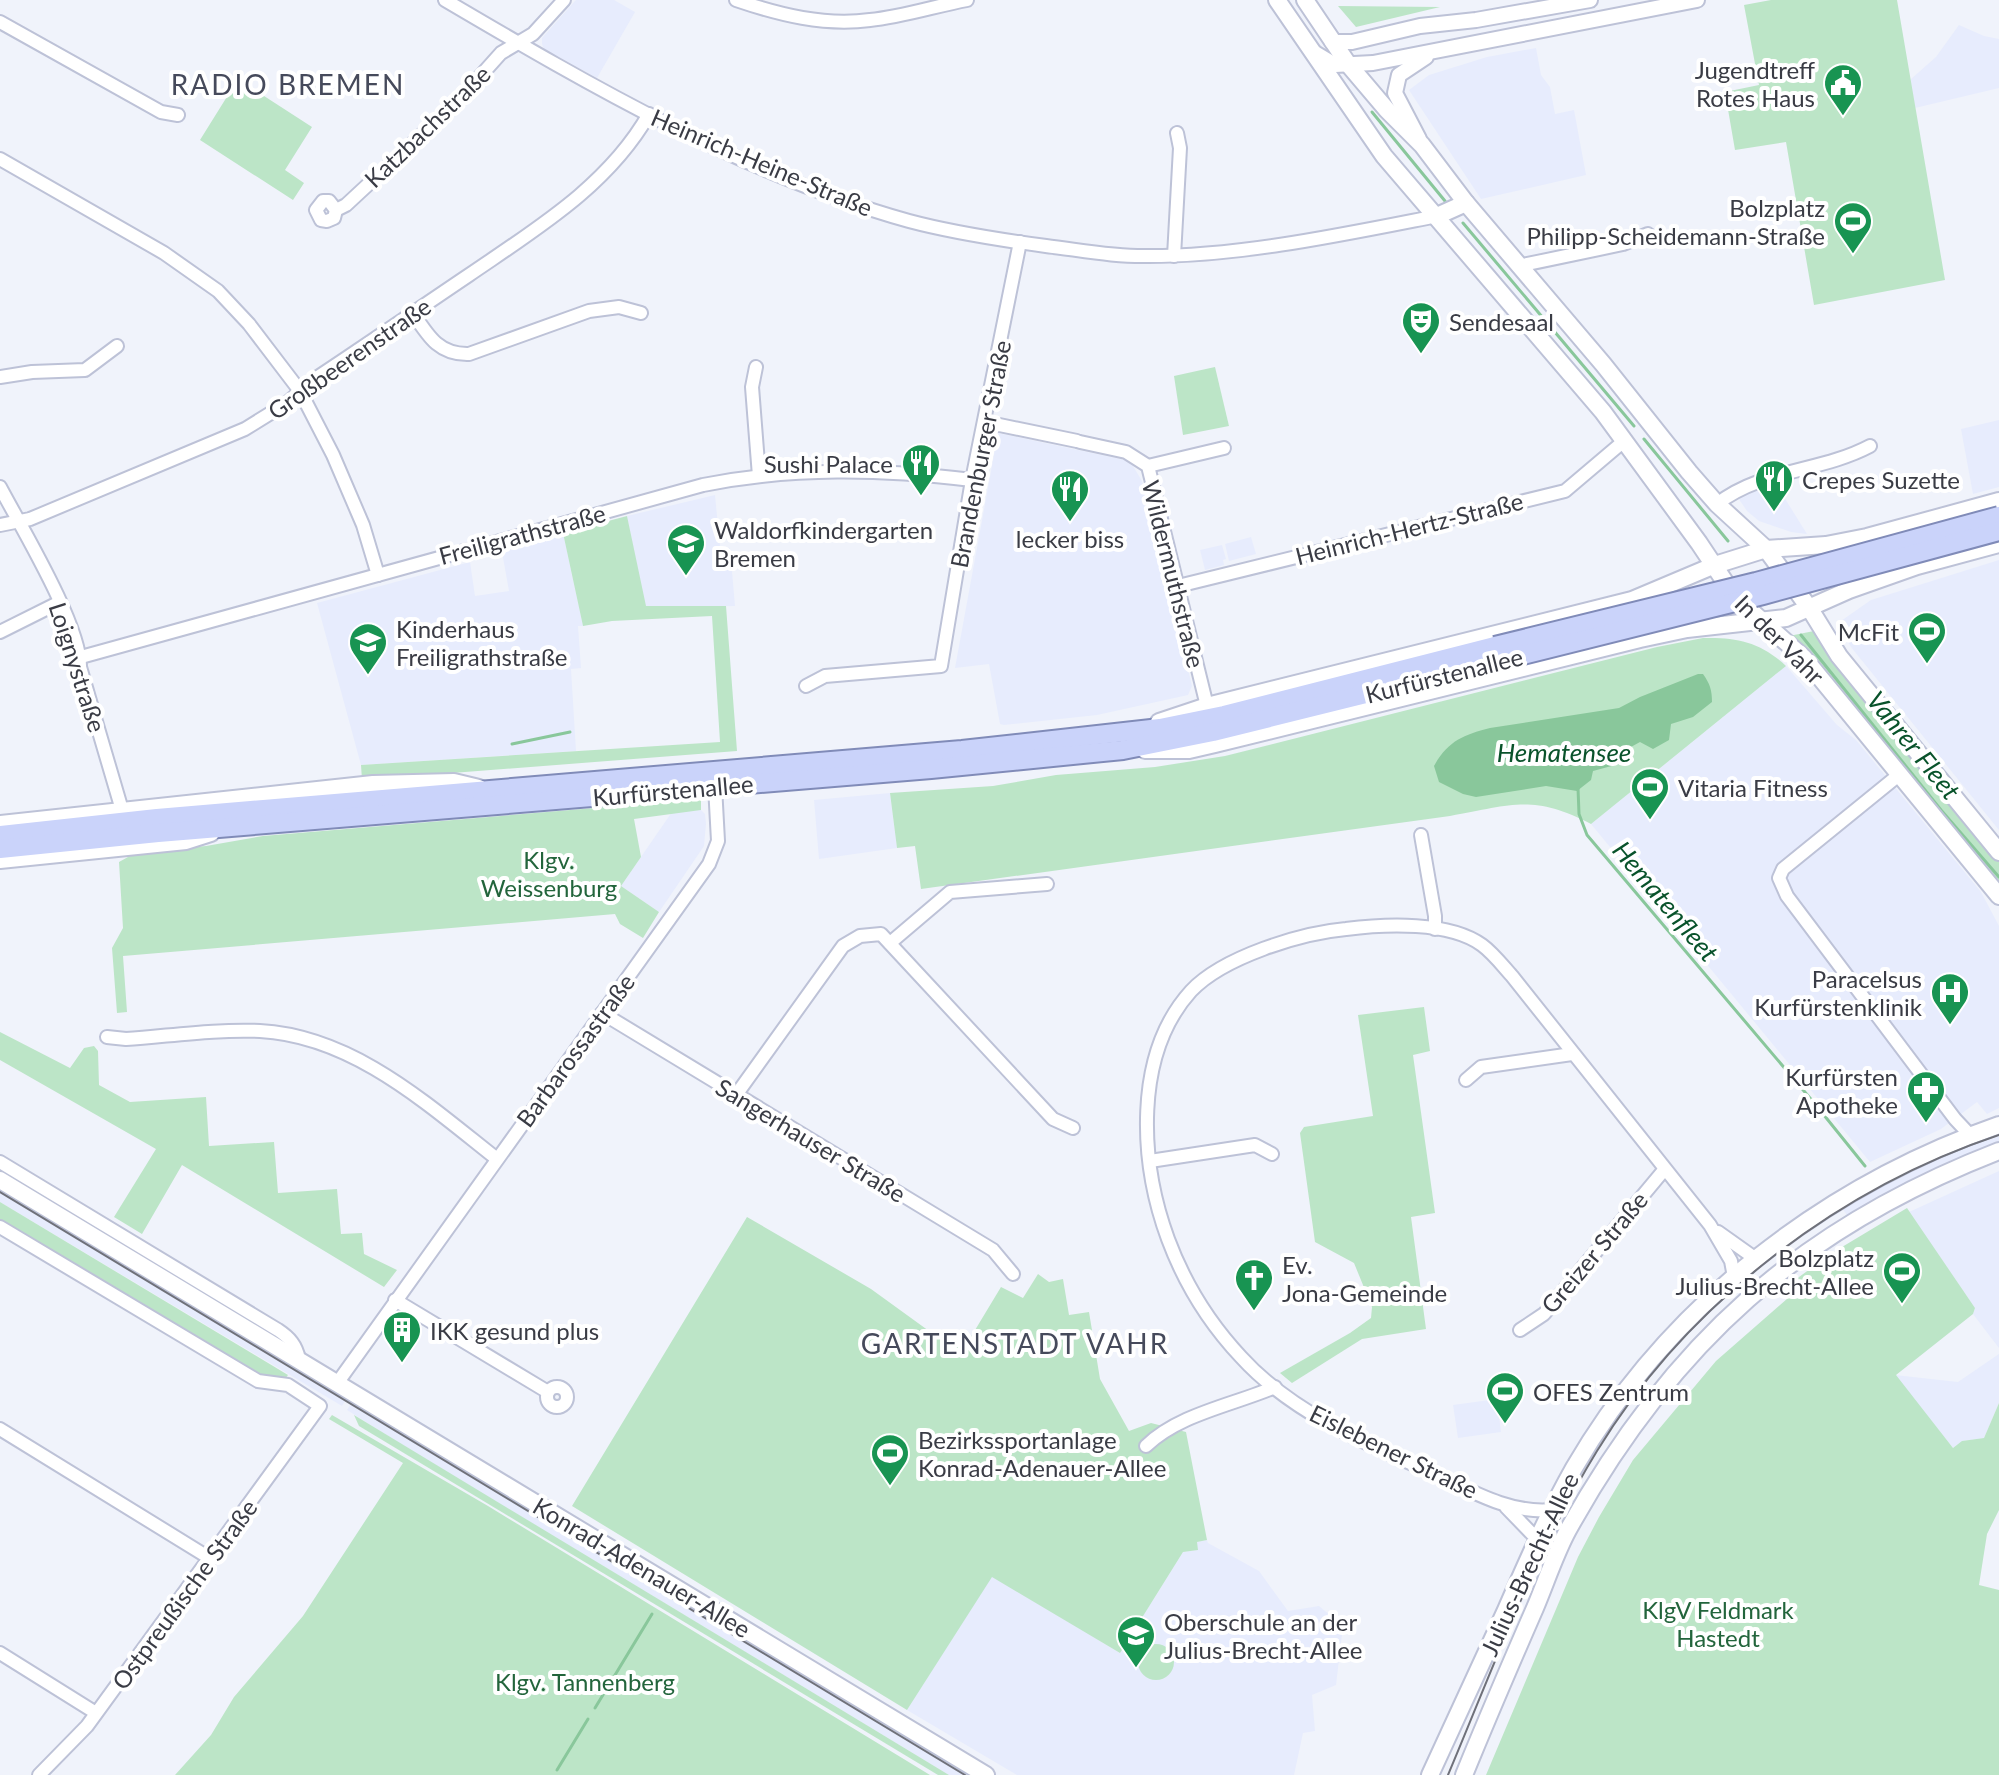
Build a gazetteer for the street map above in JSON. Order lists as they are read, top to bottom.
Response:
{
  "streets": {
    "main road": [
      "In der Vahr",
      "Kurfürstenallee",
      "Julius-Brecht-Allee",
      "Konrad-Adenauer-Allee"
    ],
    "street": [
      "Katzbachstraße",
      "Heinrich-Heine-Straße",
      "Großbeerenstraße",
      "Brandenburger Straße",
      "Heinrich-Hertz-Straße",
      "Freiligrathstraße",
      "Wildermuthstraße",
      "Loignystraße",
      "Barbarossastraße",
      "Sangerhauser Straße",
      "Greizer Straße",
      "Eislebener Straße",
      "Ostpreußische Straße"
    ]
  },
  "crossings": [
    ["Katzbachstraße", "Heinrich-Heine-Straße"],
    ["Heinrich-Heine-Straße", "Großbeerenstraße"],
    ["Heinrich-Heine-Straße", "Brandenburger Straße"],
    ["Großbeerenstraße", "Loignystraße"],
    ["Brandenburger Straße", "Freiligrathstraße"],
    ["Brandenburger Straße", "Wildermuthstraße"],
    ["Heinrich-Hertz-Straße", "Wildermuthstraße"],
    ["Heinrich-Hertz-Straße", "In der Vahr"],
    ["Freiligrathstraße", "Loignystraße"],
    ["Wildermuthstraße", "Kurfürstenallee"],
    ["In der Vahr", "Kurfürstenallee"],
    ["Loignystraße", "Kurfürstenallee"],
    ["Kurfürstenallee", "Barbarossastraße"],
    ["Barbarossastraße", "Sangerhauser Straße"],
    ["Barbarossastraße", "Konrad-Adenauer-Allee"],
    ["Greizer Straße", "Eislebener Straße"],
    ["Eislebener Straße", "Julius-Brecht-Allee"]
  ],
  "districts": ["RADIO BREMEN", "GARTENSTADT VAHR"],
  "water": ["Vahrer Fleet", "Hematensee", "Hematenfleet"],
  "parks": ["Klgv. Weissenburg", "KlgV Feldmark Hastedt", "Klgv. Tannenberg"],
  "places": {
    "public building": ["Jugendtreff Rotes Haus"],
    "sports": [
      "Bolzplatz Philipp-Scheidemann-Straße",
      "McFit",
      "Vitaria Fitness",
      "Bolzplatz Julius-Brecht-Allee",
      "OFES Zentrum",
      "Bezirkssportanlage Konrad-Adenauer-Allee"
    ],
    "theatre": ["Sendesaal"],
    "restaurant": ["Sushi Palace", "Crepes Suzette", "lecker biss"],
    "school or university": ["Waldorfkindergarten Bremen", "Kinderhaus Freiligrathstraße", "Oberschule an der Julius-Brecht-Allee"],
    "hospital": ["Paracelsus Kurfürstenklinik"],
    "pharmacy": ["Kurfürsten Apotheke"],
    "church": ["Ev. Jona-Gemeinde"],
    "building": ["IKK gesund plus"]
  }
}
